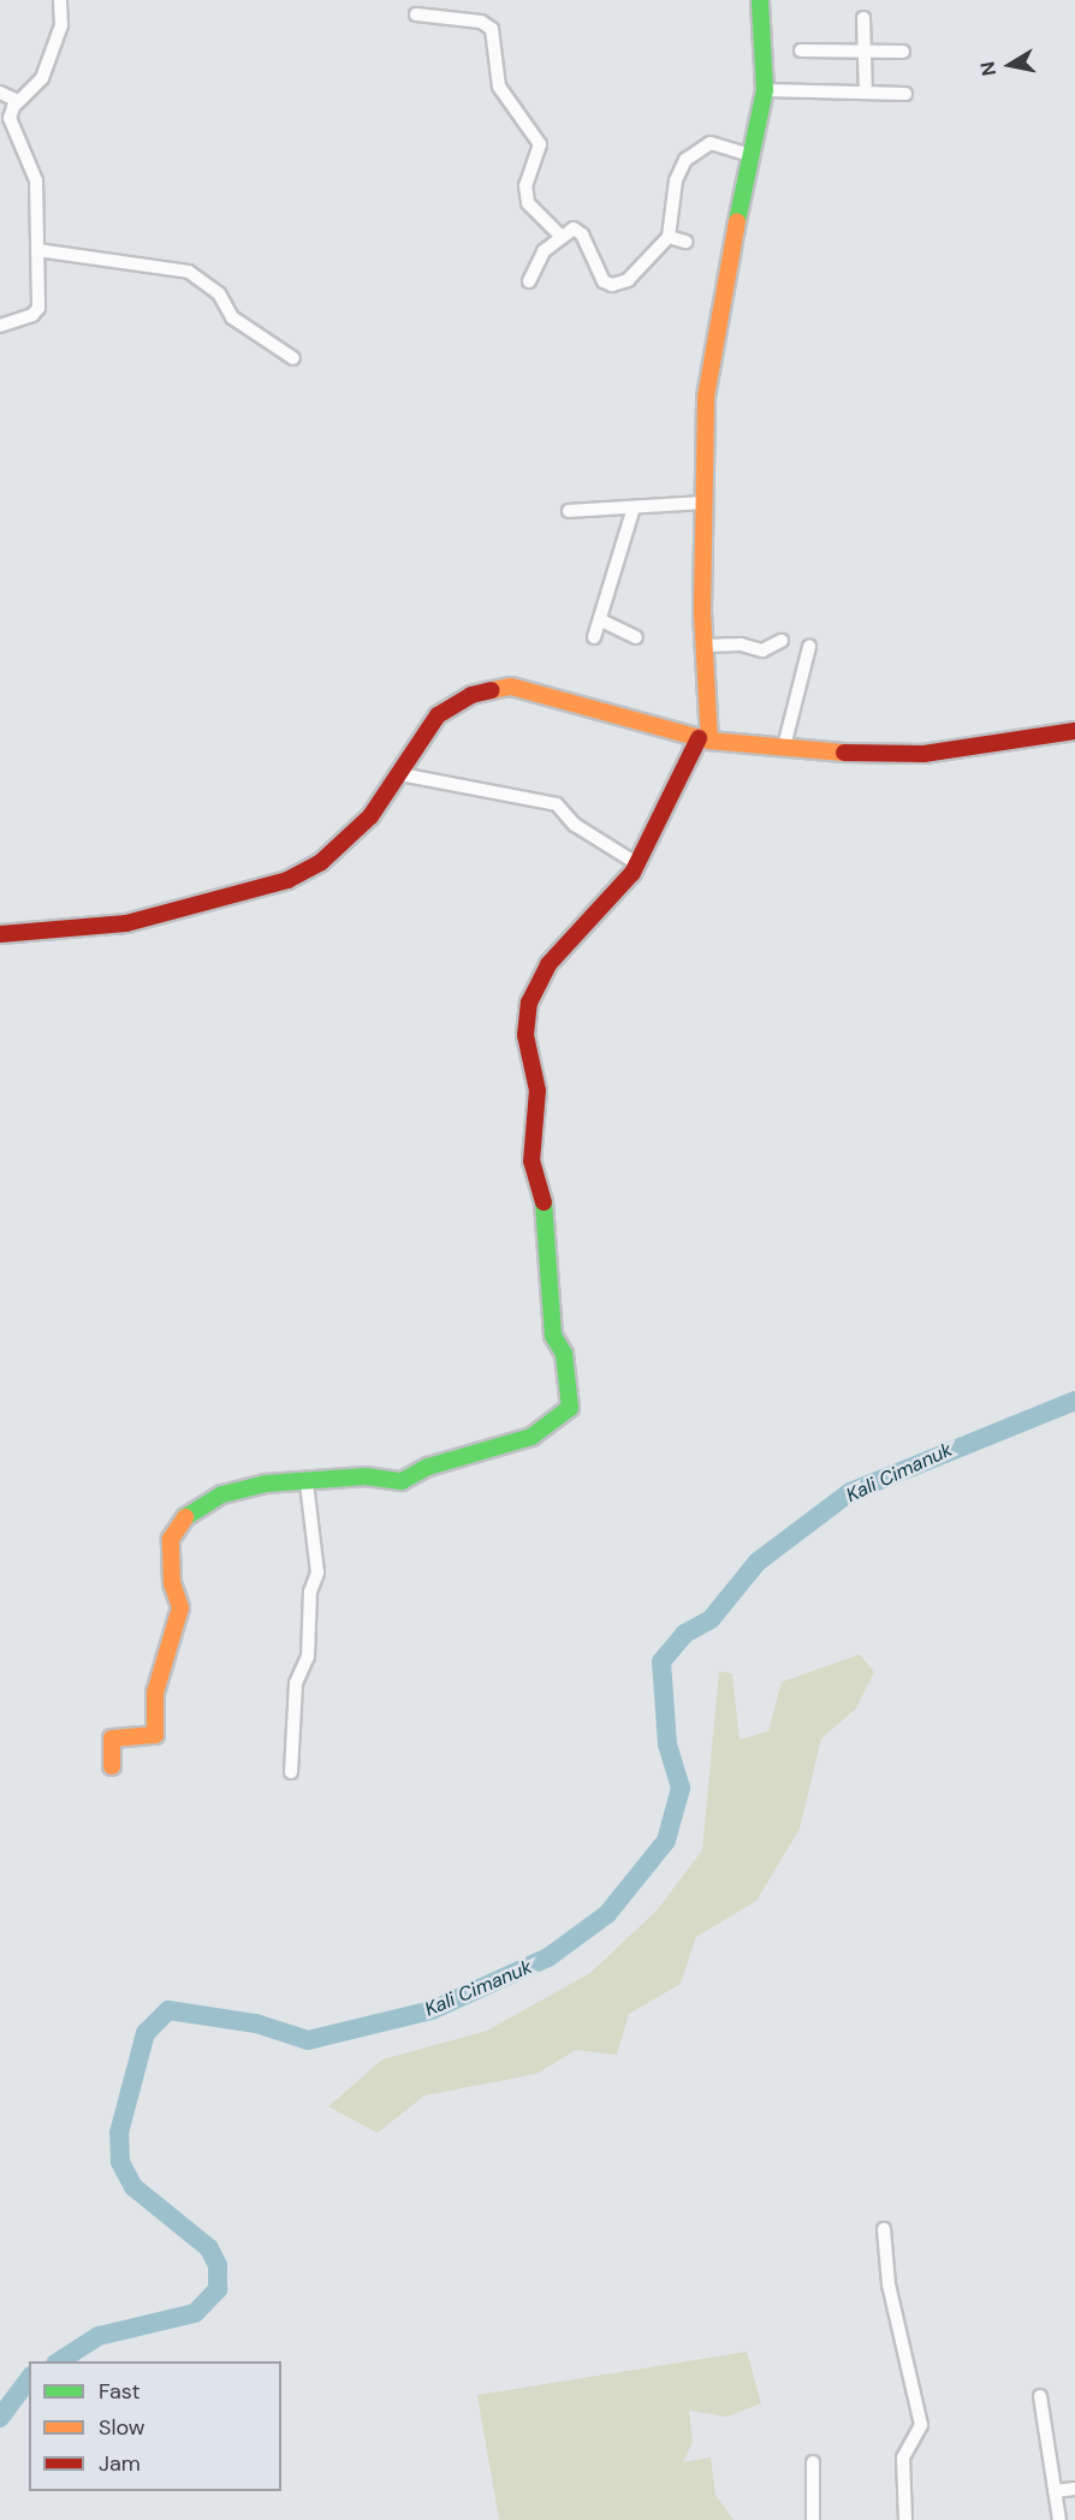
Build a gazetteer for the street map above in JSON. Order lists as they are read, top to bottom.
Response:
{
  "water": ["Kali Cimanuk"],
  "legend": ["Fast", "Slow", "Jam"],
  "north": "left"
}
